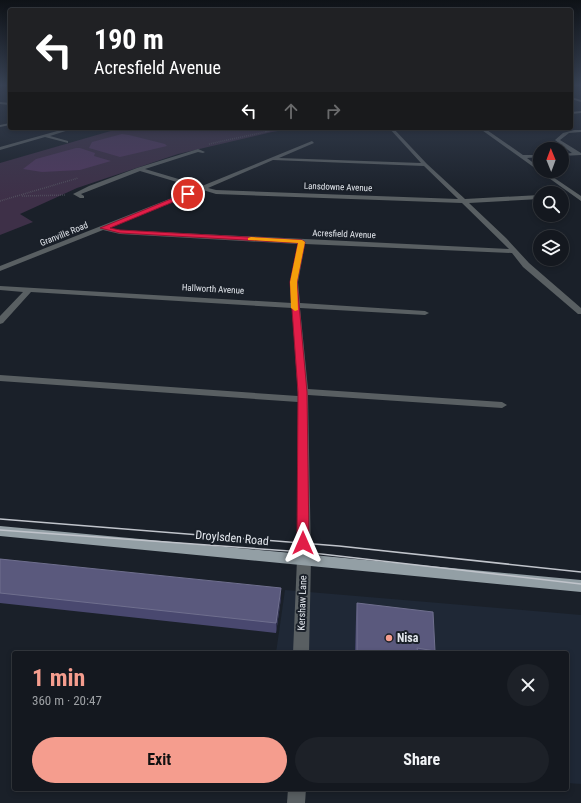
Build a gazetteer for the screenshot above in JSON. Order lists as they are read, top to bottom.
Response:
{
  "streets": {
    "main road": ["Droylsden Road"],
    "street": [
      "Lansdowne Avenue",
      "Granville Road",
      "Acresfield Avenue",
      "Hallworth Avenue",
      "Kershaw Lane"
    ]
  },
  "crossings": [
    ["Lansdowne Avenue", "Granville Road"],
    ["Granville Road", "Acresfield Avenue"],
    ["Acresfield Avenue", "Kershaw Lane"],
    ["Hallworth Avenue", "Kershaw Lane"],
    ["Droylsden Road", "Kershaw Lane"]
  ],
  "places": ["Nisa"],
  "north": "top",
  "page": {
    "turn": ["190 m", "Acresfield Avenue"],
    "heading": ["1 min", "360 m · 20:47"],
    "buttons": ["Exit", "Share"]
  }
}
